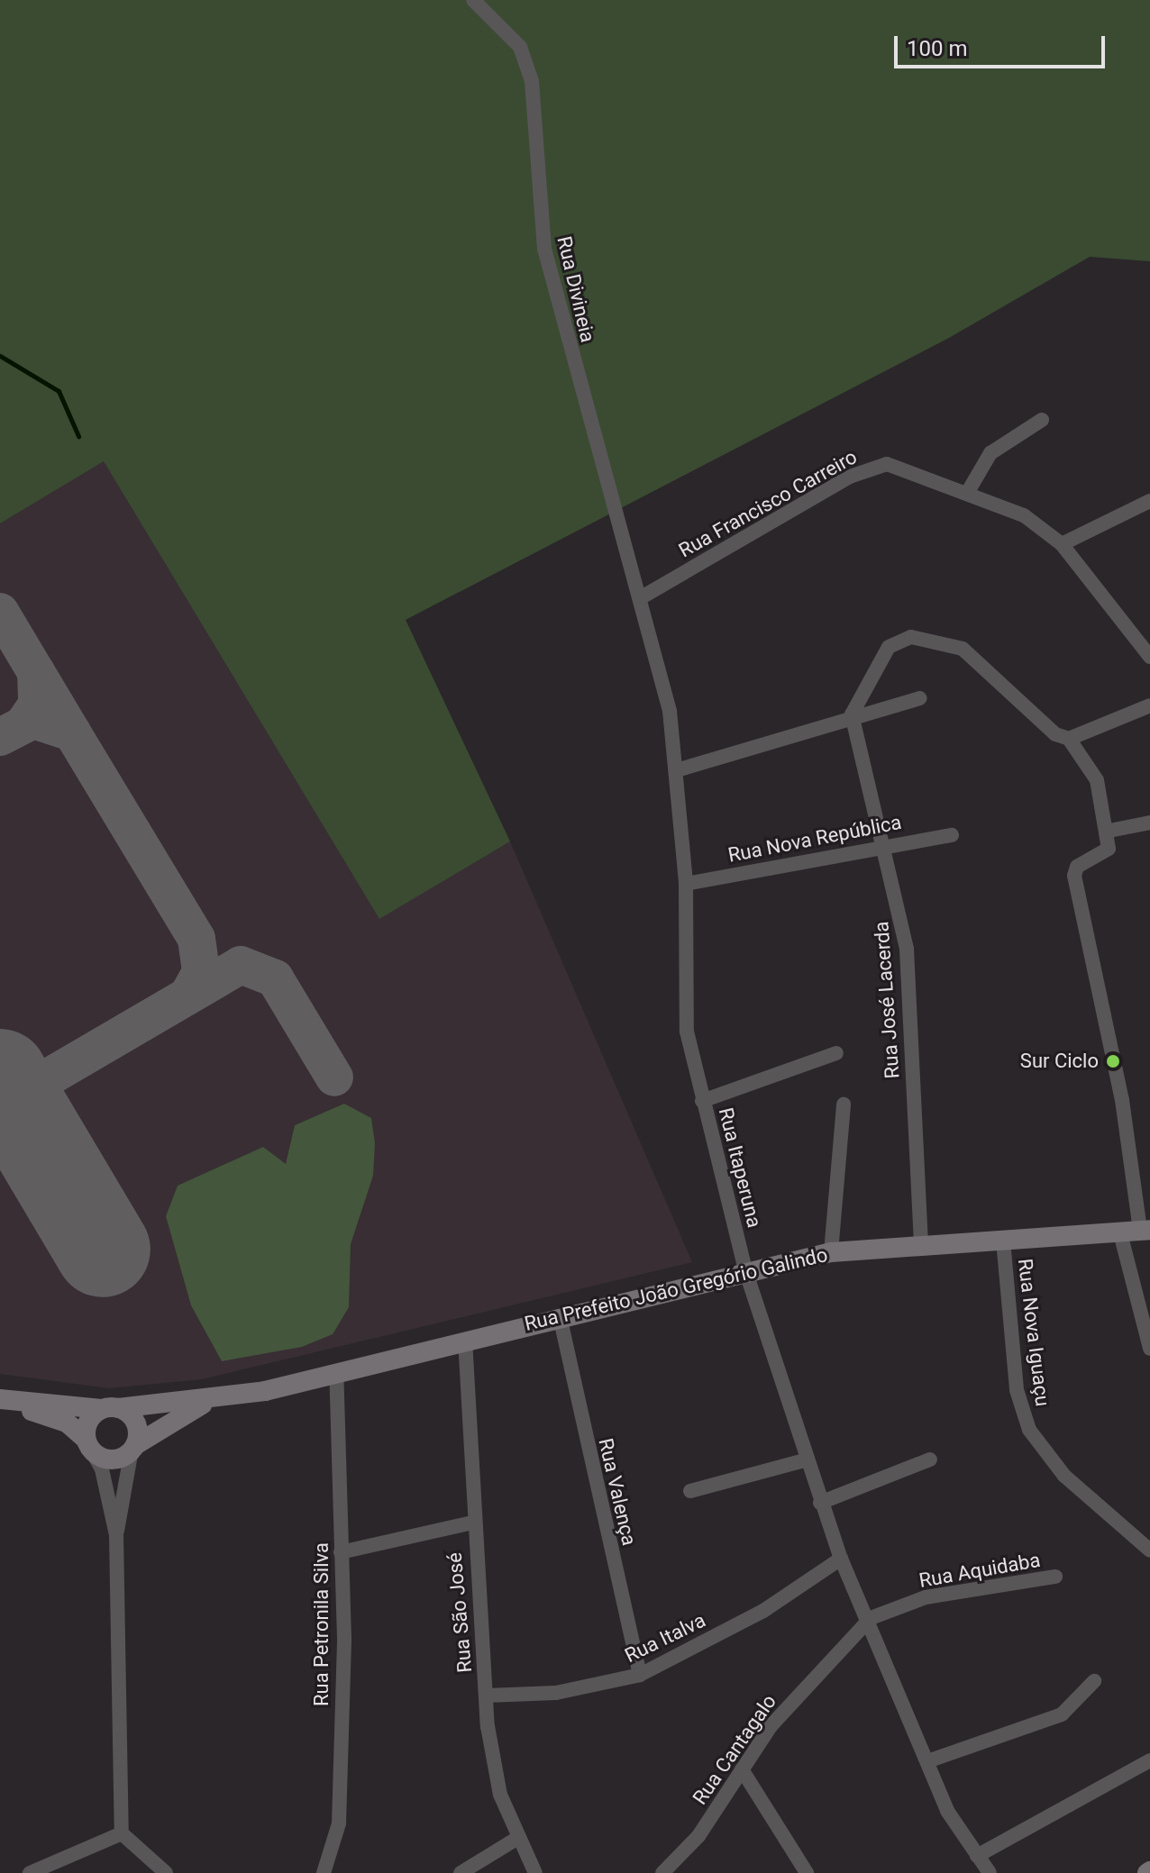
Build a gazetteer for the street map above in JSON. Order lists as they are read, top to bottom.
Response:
{
  "streets": {
    "main road": ["Rua Prefeito João Gregório Galindo"],
    "street": [
      "Rua Divineia",
      "Rua Francisco Carreiro",
      "Rua Nova República",
      "Rua José Lacerda",
      "Rua Itaperuna",
      "Rua Nova Iguaçu",
      "Rua Valença",
      "Rua Aquidaba",
      "Rua São José",
      "Rua Petronila Silva",
      "Rua Italva",
      "Rua Cantagalo"
    ]
  },
  "crossings": [
    ["Rua Divineia", "Rua Francisco Carreiro"],
    ["Rua Divineia", "Rua Itaperuna"],
    ["Rua Francisco Carreiro", "Rua Itaperuna"],
    ["Rua Nova República", "Rua José Lacerda"],
    ["Rua Nova República", "Rua Itaperuna"],
    ["Rua José Lacerda", "Rua Prefeito João Gregório Galindo"],
    ["Rua Itaperuna", "Rua Prefeito João Gregório Galindo"],
    ["Rua Itaperuna", "Rua Aquidaba"],
    ["Rua Itaperuna", "Rua Italva"],
    ["Rua Itaperuna", "Rua Cantagalo"],
    ["Rua Prefeito João Gregório Galindo", "Rua Nova Iguaçu"],
    ["Rua Prefeito João Gregório Galindo", "Rua Valença"],
    ["Rua Prefeito João Gregório Galindo", "Rua São José"],
    ["Rua Prefeito João Gregório Galindo", "Rua Petronila Silva"],
    ["Rua Valença", "Rua Italva"],
    ["Rua Aquidaba", "Rua Cantagalo"],
    ["Rua São José", "Rua Italva"]
  ],
  "places": ["Sur Ciclo"],
  "scale_bar": "100 m"
}
